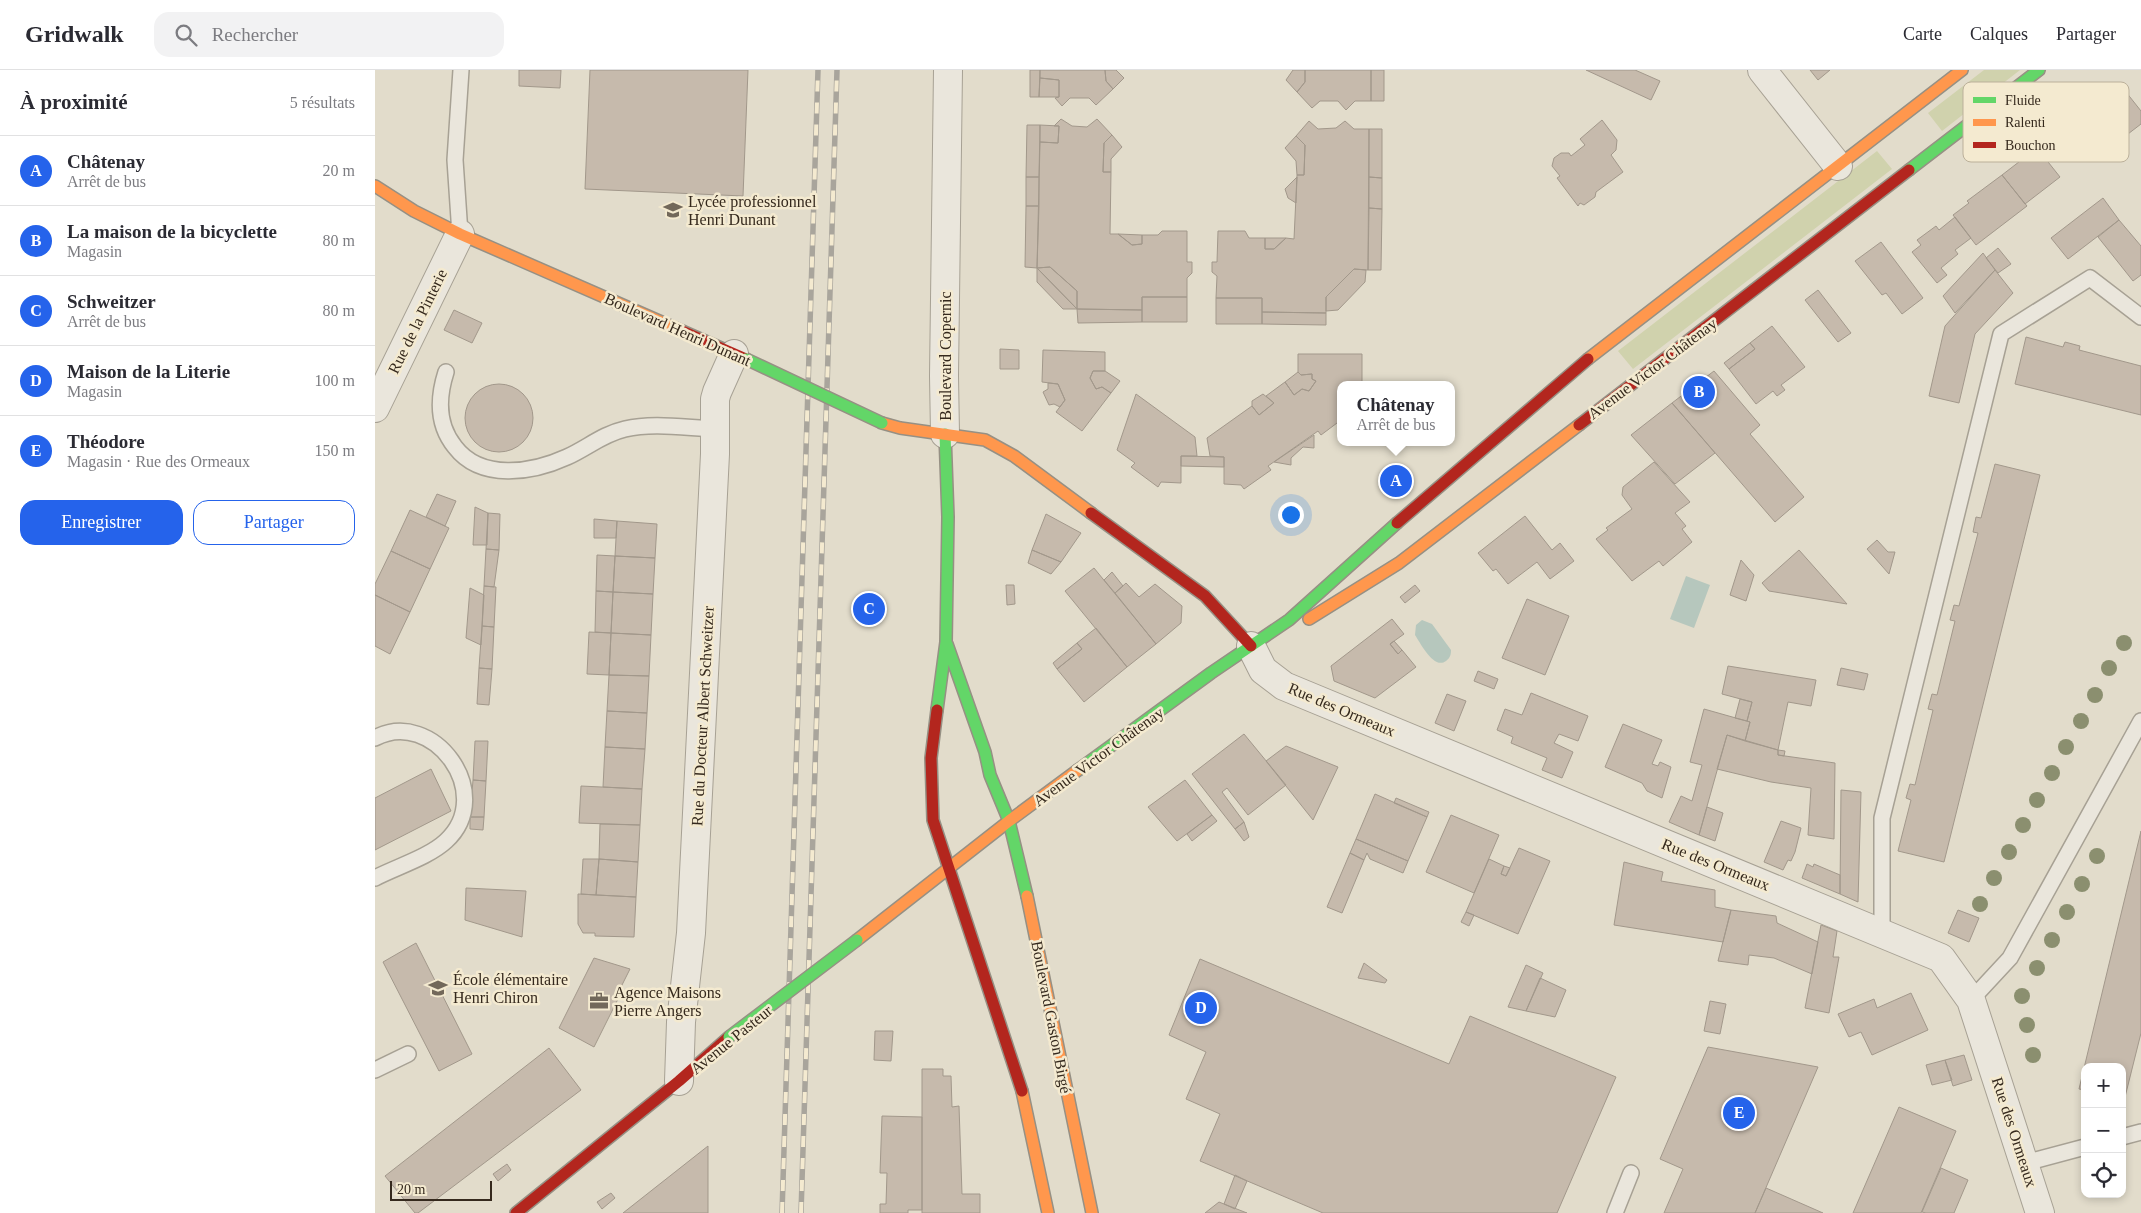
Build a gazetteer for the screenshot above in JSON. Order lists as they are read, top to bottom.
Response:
{
  "streets": {
    "main road": [
      "Boulevard Henri Dunant",
      "Boulevard Copernic",
      "Avenue Victor Châtenay",
      "Boulevard Gaston Birgé",
      "Avenue Pasteur"
    ],
    "street": ["Rue de la Pinterie", "Rue des Ormeaux", "Rue du Docteur Albert Schweitzer"]
  },
  "crossings": [
    ["Rue de la Pinterie", "Boulevard Henri Dunant"],
    ["Boulevard Henri Dunant", "Boulevard Copernic"],
    ["Boulevard Henri Dunant", "Avenue Victor Châtenay"],
    ["Boulevard Henri Dunant", "Rue des Ormeaux"],
    ["Boulevard Henri Dunant", "Rue du Docteur Albert Schweitzer"],
    ["Boulevard Copernic", "Avenue Victor Châtenay"],
    ["Boulevard Copernic", "Boulevard Gaston Birgé"],
    ["Boulevard Copernic", "Avenue Pasteur"],
    ["Avenue Victor Châtenay", "Rue des Ormeaux"],
    ["Avenue Victor Châtenay", "Boulevard Gaston Birgé"],
    ["Avenue Victor Châtenay", "Avenue Pasteur"],
    ["Rue du Docteur Albert Schweitzer", "Avenue Pasteur"]
  ],
  "places": {
    "school or university": ["Lycée professionnel Henri Dunant", "École élémentaire Henri Chiron"],
    "office": ["Agence Maisons Pierre Angers"]
  },
  "legend": ["Fluide", "Ralenti", "Bouchon"],
  "scale_bar": "20 m",
  "page": {
    "header": "Gridwalk",
    "search": "Rechercher",
    "nav": ["Carte", "Calques", "Partager"],
    "heading": ["À proximité", "5 résultats"],
    "list": [
      {
        "mark": "A",
        "name": "Châtenay",
        "note": "Arrêt de bus",
        "value": "20 m"
      },
      {
        "mark": "B",
        "name": "La maison de la bicyclette",
        "note": "Magasin",
        "value": "80 m"
      },
      {
        "mark": "C",
        "name": "Schweitzer",
        "note": "Arrêt de bus",
        "value": "80 m"
      },
      {
        "mark": "D",
        "name": "Maison de la Literie",
        "note": "Magasin",
        "value": "100 m"
      },
      {
        "mark": "E",
        "name": "Théodore",
        "note": "Magasin · Rue des Ormeaux",
        "value": "150 m"
      }
    ],
    "pins": [
      "B",
      "A",
      "C",
      "D",
      "E"
    ],
    "popup": ["Châtenay", "Arrêt de bus"],
    "buttons": ["Enregistrer", "Partager"],
    "map_buttons": ["+", "−"],
    "scale": "20 m"
  }
}
